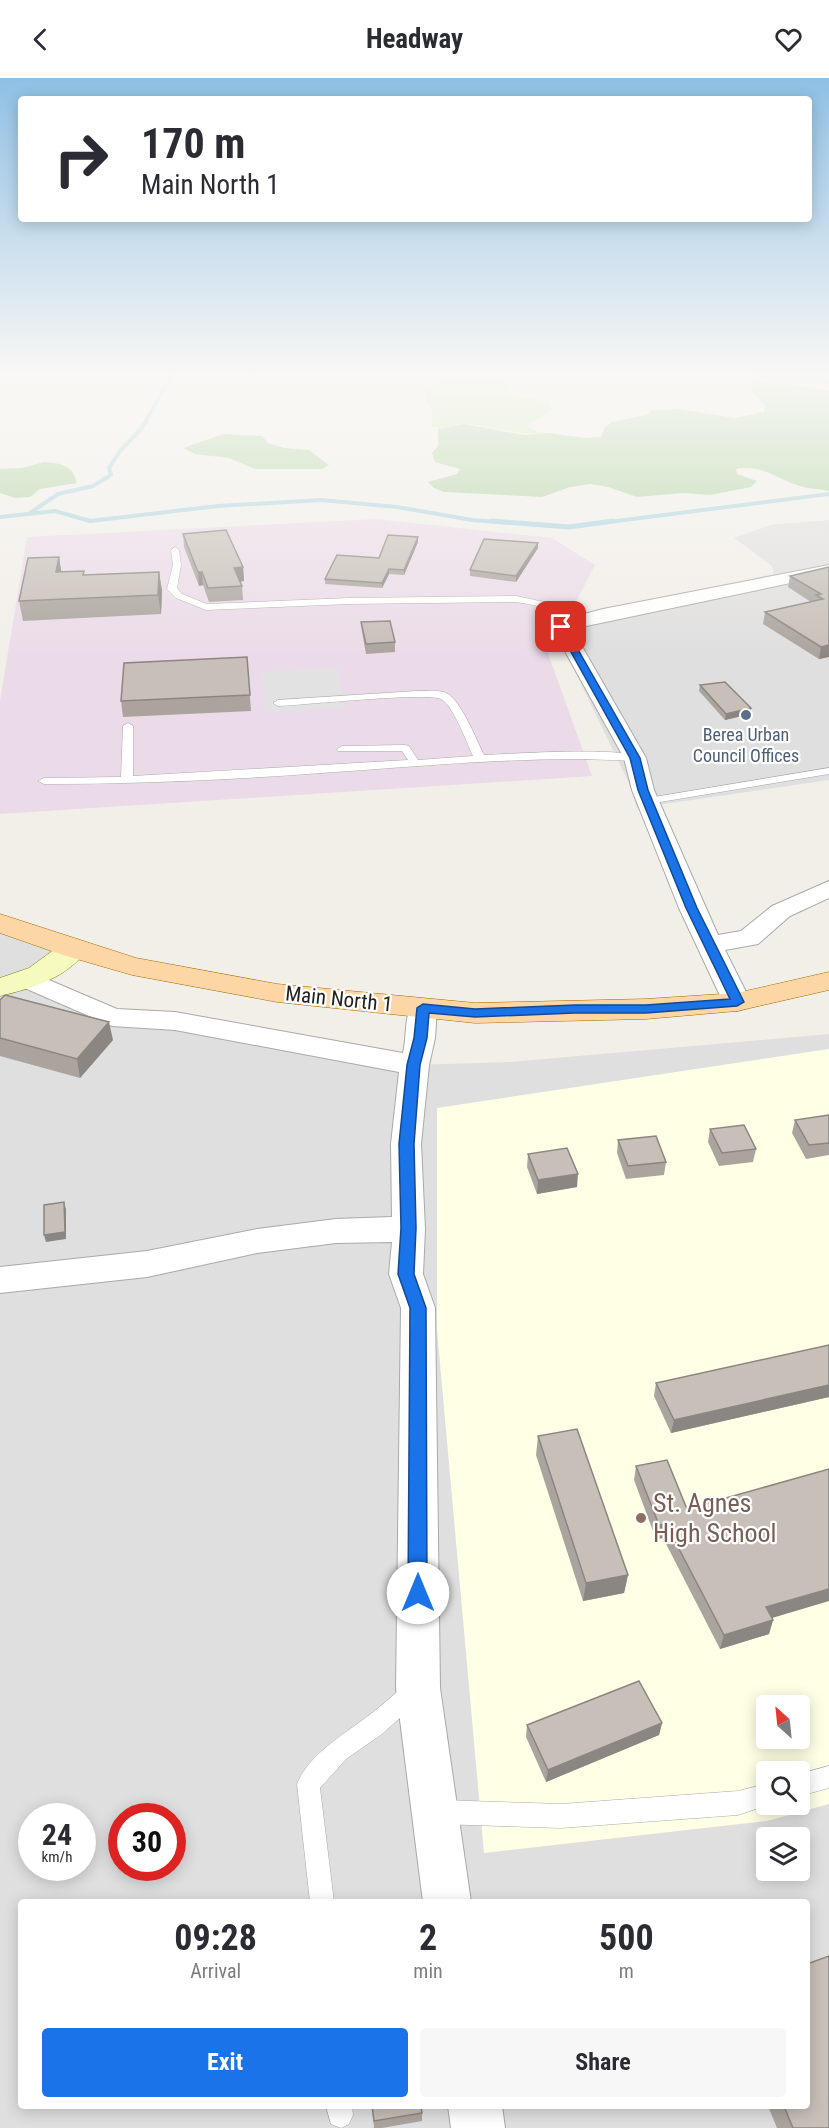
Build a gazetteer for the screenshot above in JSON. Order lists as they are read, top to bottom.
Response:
{
  "streets": {
    "main road": ["Main North 1"]
  },
  "places": ["Berea Urban Council Offices", "St. Agnes High School"],
  "north": "top left",
  "page": {
    "header": "Headway",
    "turn": ["170 m", "Main North 1"],
    "speed": "24 km/h",
    "limit": "30",
    "eta": [
      "09:28",
      "Arrival",
      "2",
      "min",
      "500",
      "m"
    ],
    "buttons": ["Exit", "Share"]
  }
}
